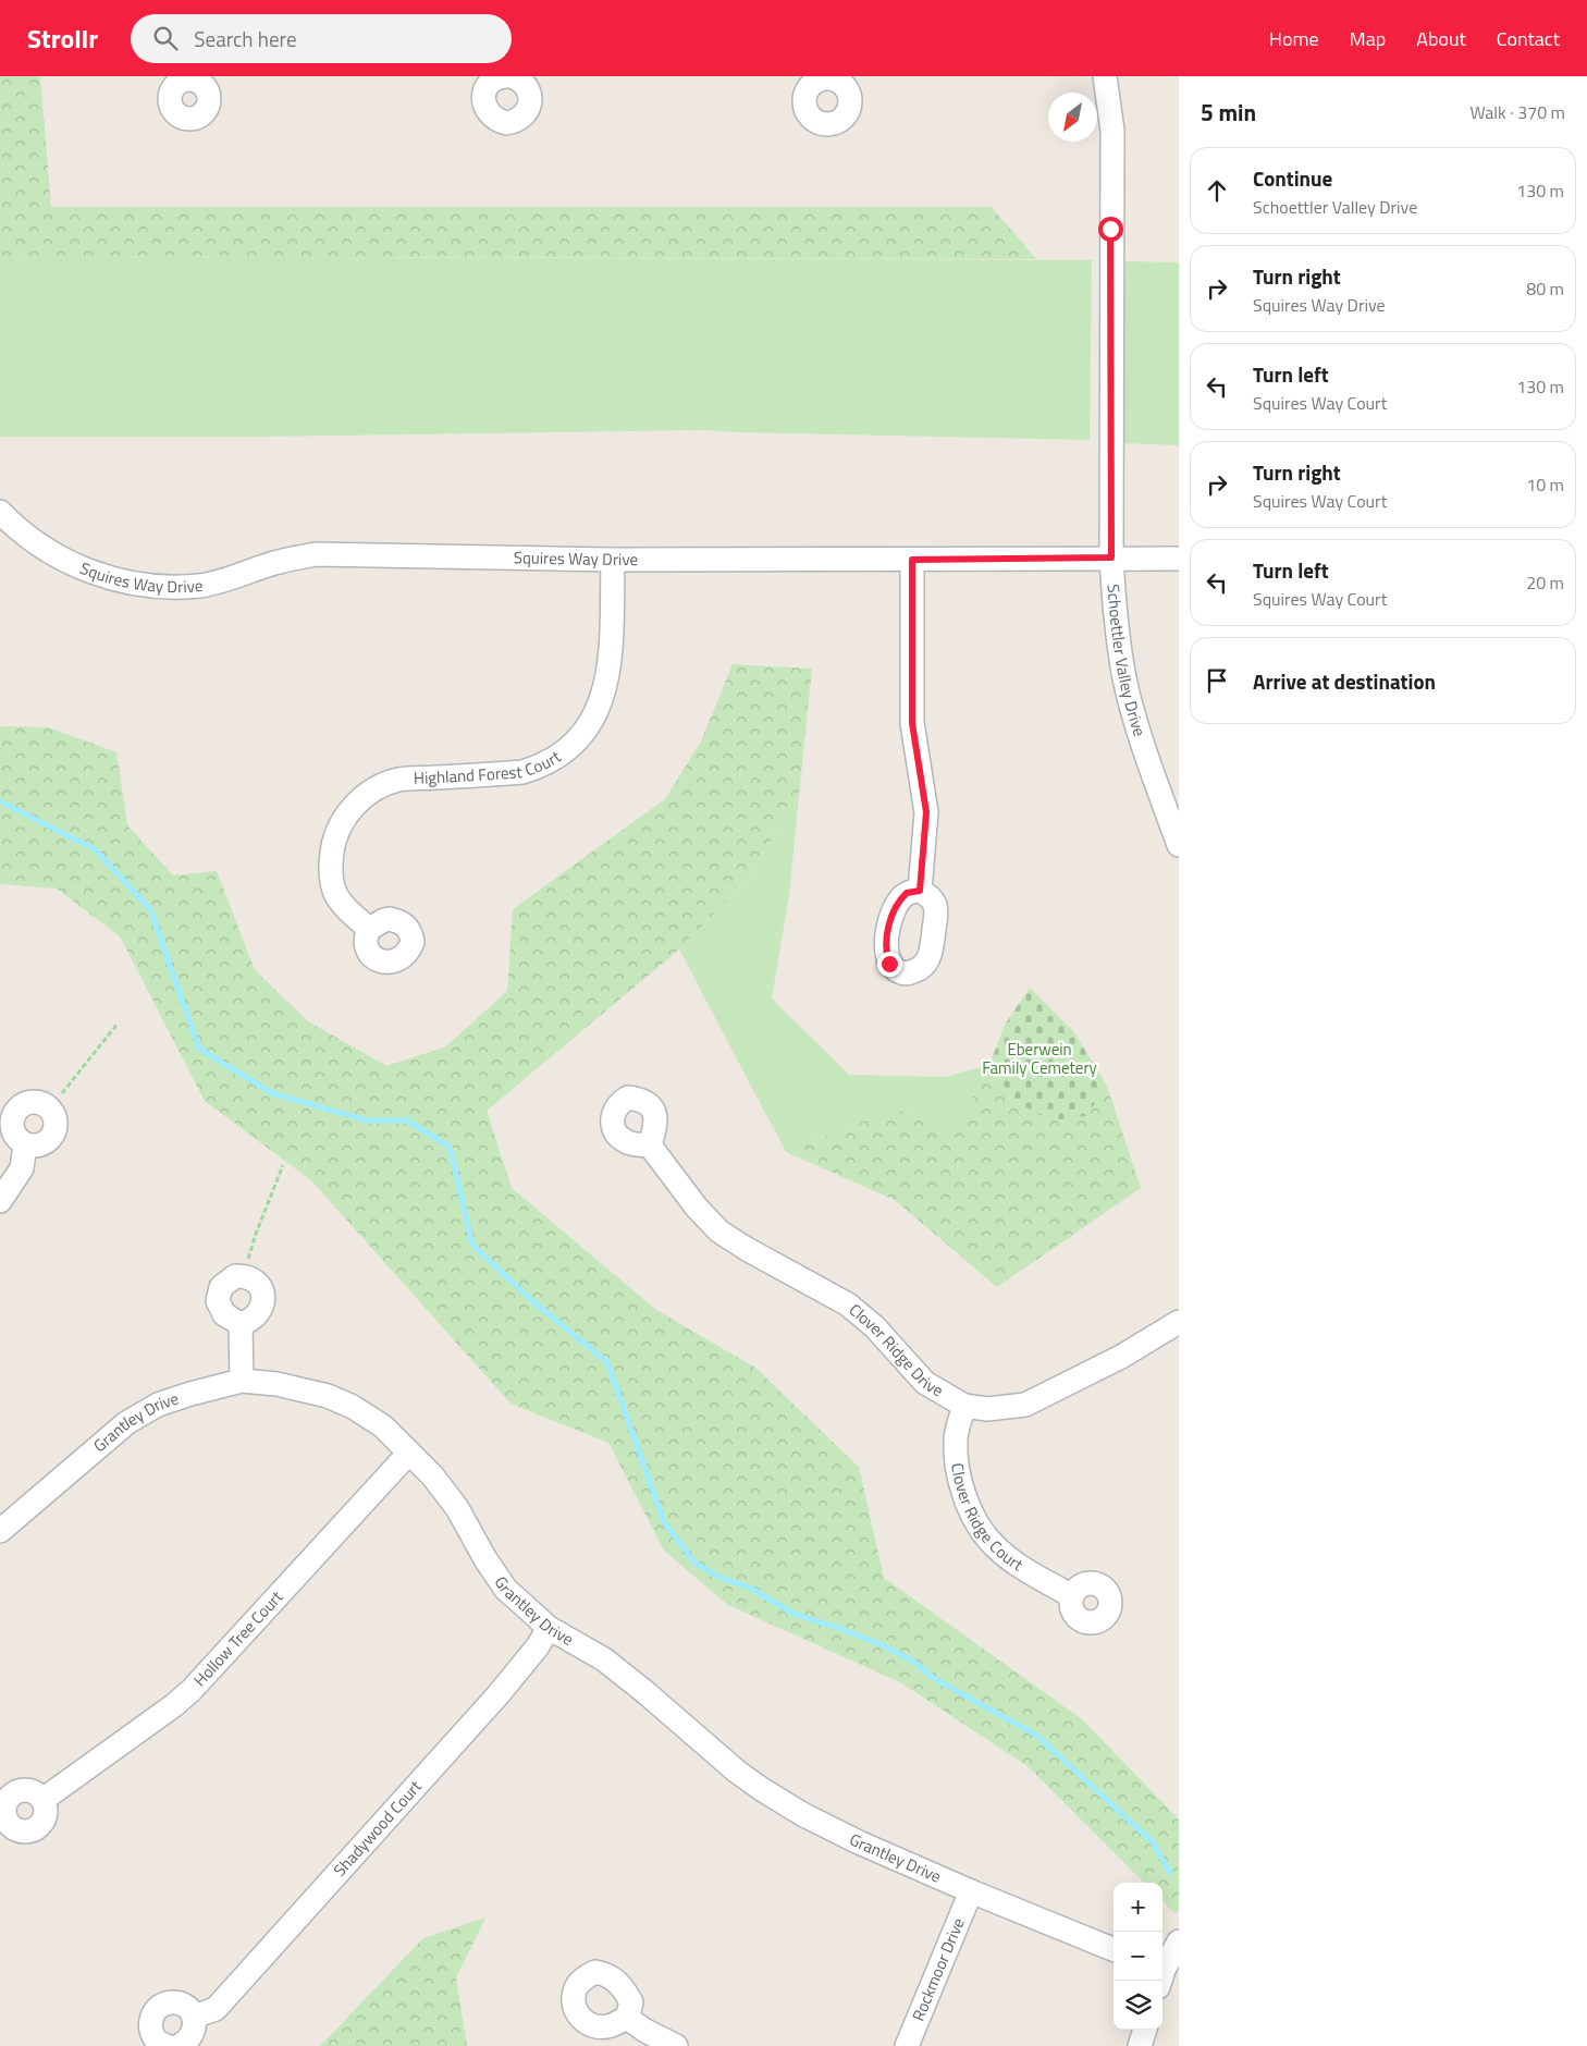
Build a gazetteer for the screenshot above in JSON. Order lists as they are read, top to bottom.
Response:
{
  "streets": {
    "street": [
      "Squires Way Drive",
      "Schoettler Valley Drive",
      "Highland Forest Court",
      "Clover Ridge Drive",
      "Grantley Drive",
      "Clover Ridge Court",
      "Hollow Tree Court",
      "Shadywood Court",
      "Rockmoor Drive"
    ]
  },
  "crossings": [
    ["Squires Way Drive", "Schoettler Valley Drive"],
    ["Squires Way Drive", "Highland Forest Court"],
    ["Clover Ridge Drive", "Clover Ridge Court"],
    ["Grantley Drive", "Hollow Tree Court"],
    ["Grantley Drive", "Shadywood Court"],
    ["Grantley Drive", "Rockmoor Drive"]
  ],
  "parks": ["Eberwein Family Cemetery"],
  "north": "bottom left",
  "page": {
    "header": "Strollr",
    "search": "Search here",
    "nav": [
      "Home",
      "Map",
      "About",
      "Contact"
    ],
    "heading": ["5 min", "Walk · 370 m"],
    "list": [
      ["Continue", "Schoettler Valley Drive", "130 m"],
      ["Turn right", "Squires Way Drive", "80 m"],
      ["Turn left", "Squires Way Court", "130 m"],
      ["Turn right", "Squires Way Court", "10 m"],
      ["Turn left", "Squires Way Court", "20 m"],
      "Arrive at destination"
    ],
    "map_buttons": ["+", "−"]
  }
}
